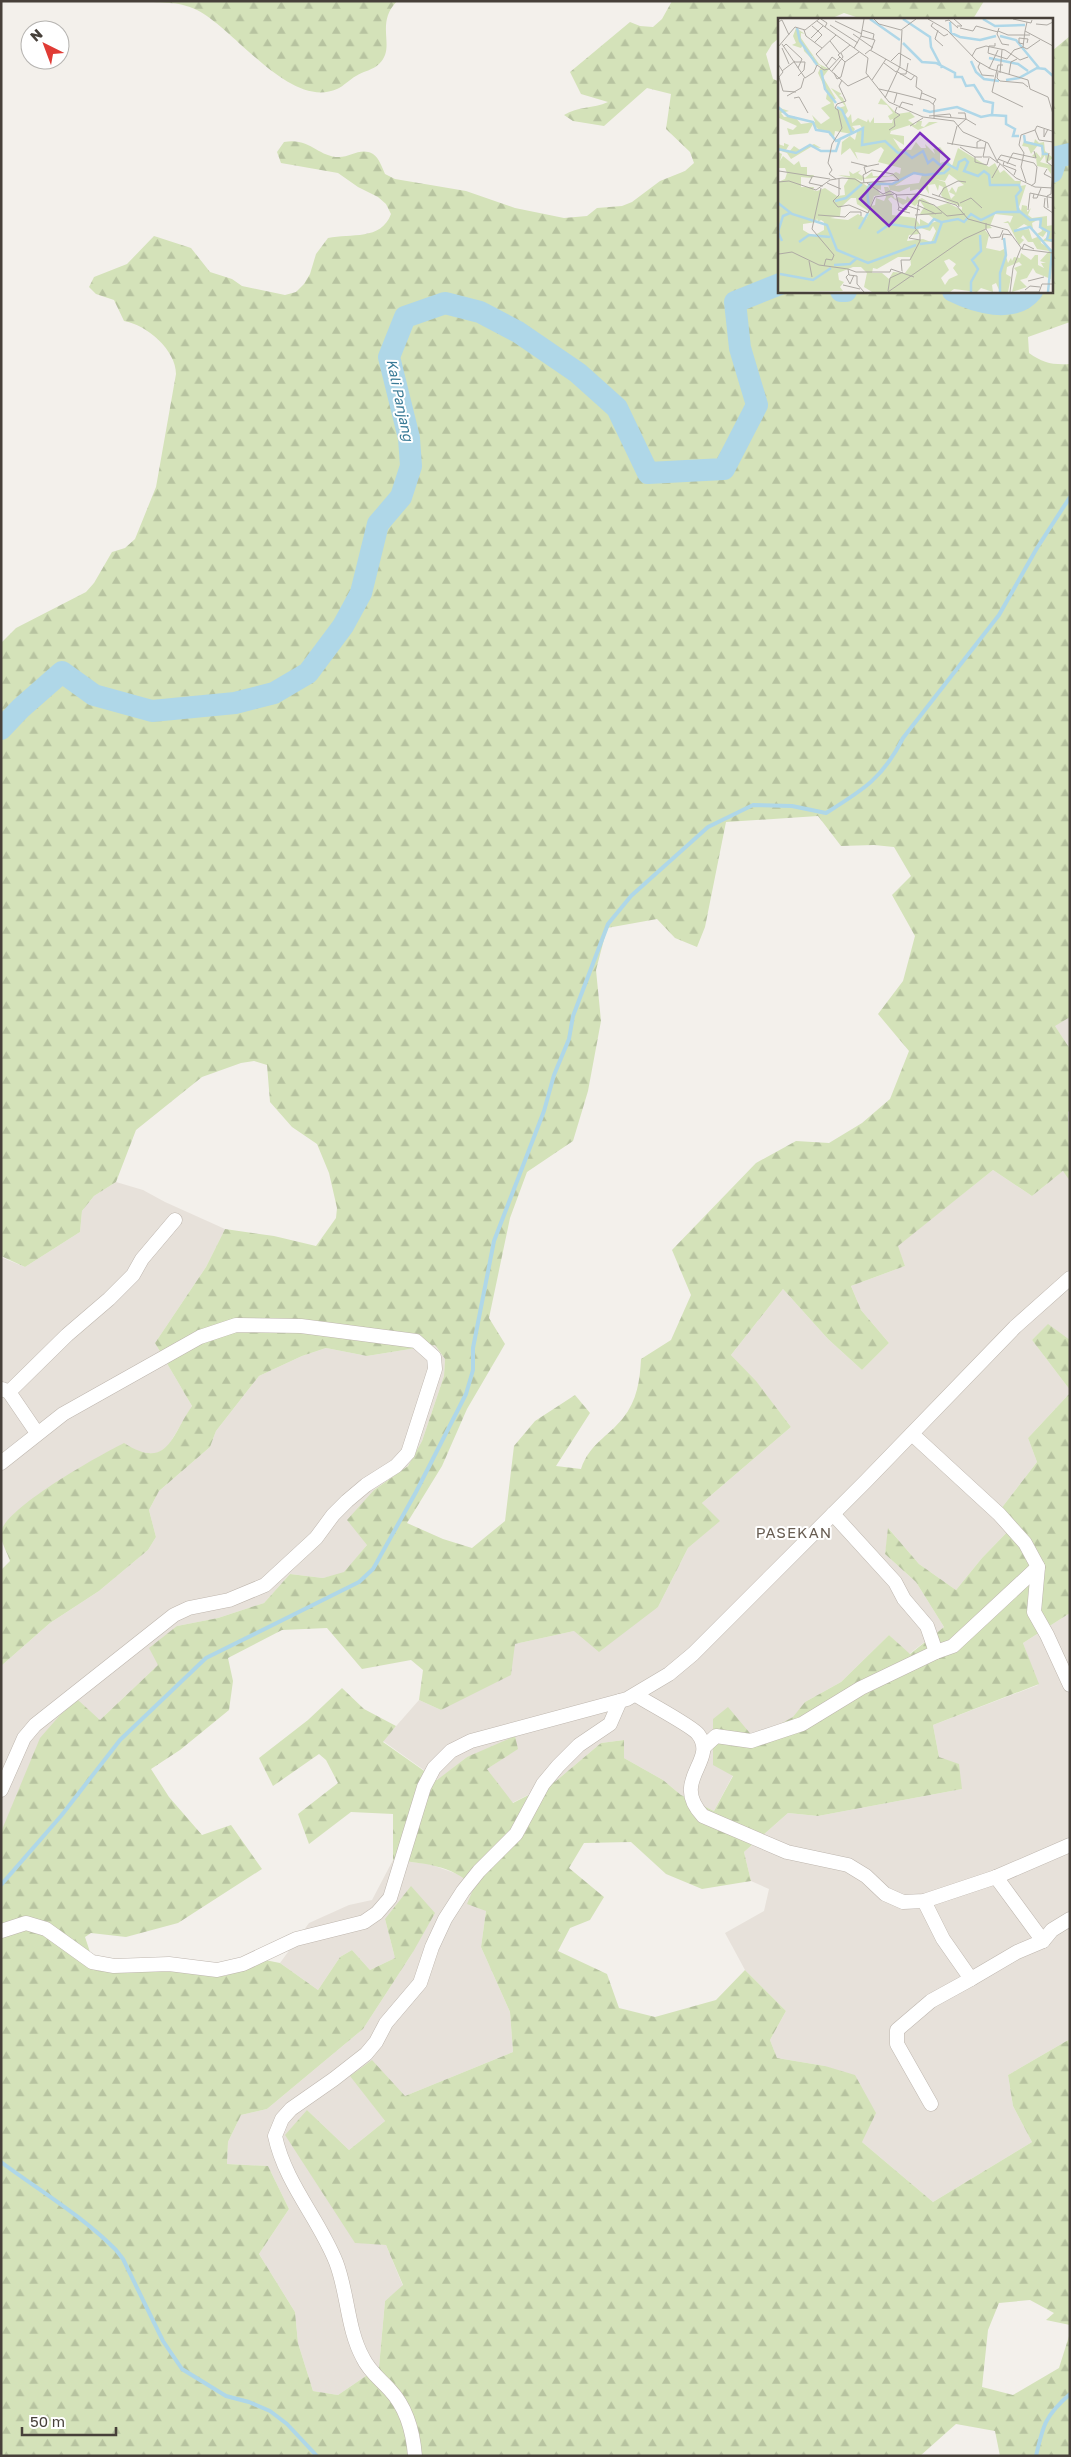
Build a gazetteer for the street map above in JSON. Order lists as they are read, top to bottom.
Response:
{
  "districts": ["PASEKAN"],
  "water": ["Kali Panjang"],
  "scale_bar": "50 m",
  "north": "top left"
}
